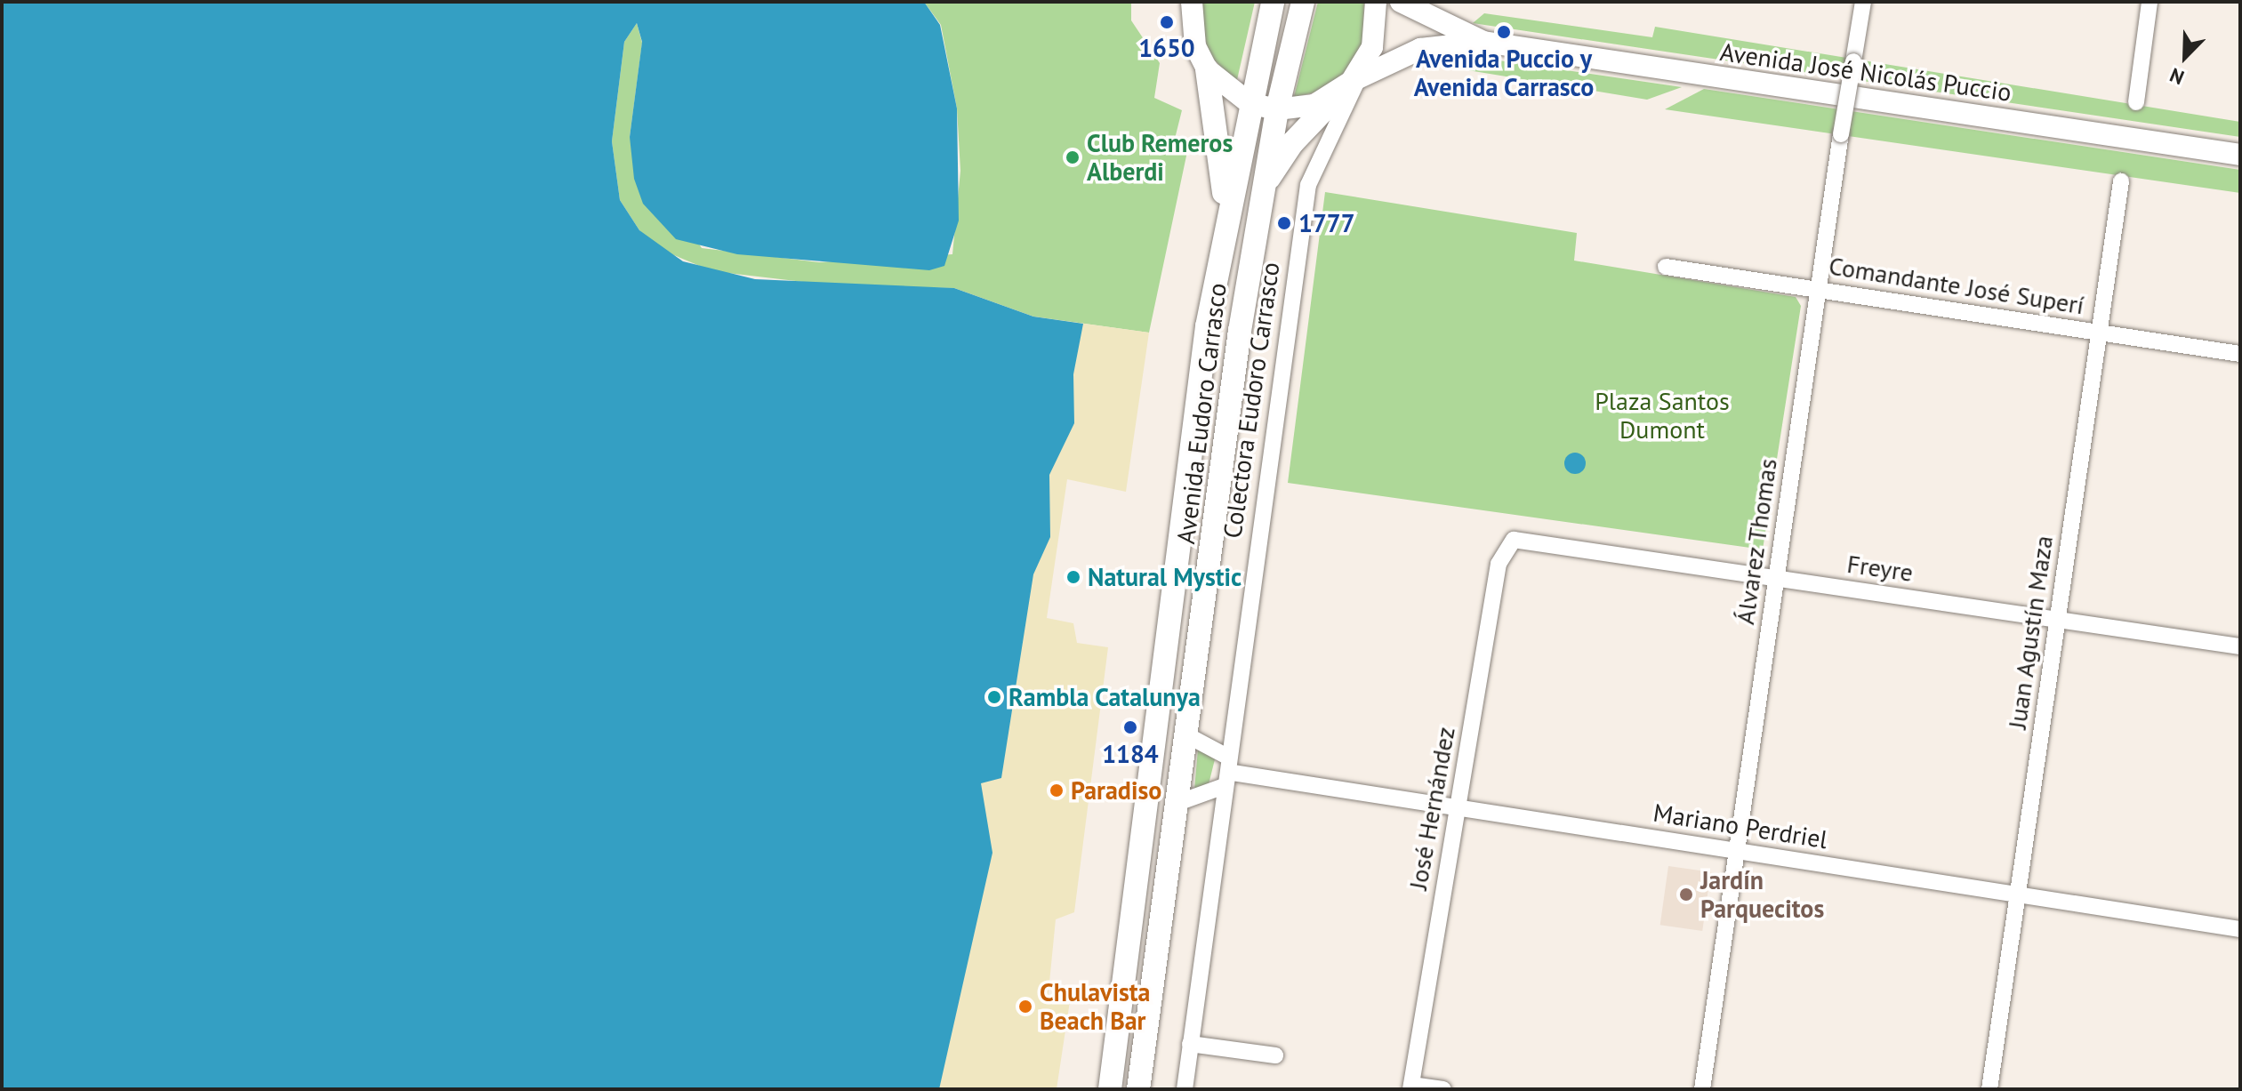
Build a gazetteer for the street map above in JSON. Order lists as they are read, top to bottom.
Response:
{
  "streets": {
    "main road": ["Avenida Eudoro Carrasco"],
    "street": [
      "Avenida José Nicolás Puccio",
      "Comandante José Superí",
      "Colectora Eudoro Carrasco",
      "Álvarez Thomas",
      "Freyre",
      "Juan Agustín Maza",
      "José Hernández",
      "Mariano Perdriel"
    ]
  },
  "crossings": [
    ["Avenida José Nicolás Puccio", "Colectora Eudoro Carrasco"],
    ["Avenida José Nicolás Puccio", "Avenida Eudoro Carrasco"],
    ["Comandante José Superí", "Álvarez Thomas"],
    ["Comandante José Superí", "Juan Agustín Maza"],
    ["Colectora Eudoro Carrasco", "Mariano Perdriel"],
    ["Avenida Eudoro Carrasco", "Mariano Perdriel"],
    ["Álvarez Thomas", "Freyre"],
    ["Álvarez Thomas", "Mariano Perdriel"],
    ["Freyre", "Juan Agustín Maza"],
    ["Freyre", "José Hernández"],
    ["Juan Agustín Maza", "Mariano Perdriel"],
    ["José Hernández", "Mariano Perdriel"]
  ],
  "parks": ["Plaza Santos Dumont"],
  "places": [
    "1650",
    "Avenida Puccio y Avenida Carrasco",
    "Club Remeros Alberdi",
    "1777",
    "Natural Mystic",
    "Rambla Catalunya",
    "1184",
    "Paradiso",
    "Jardín Parquecitos",
    "Chulavista Beach Bar"
  ],
  "north": "bottom left"
}
